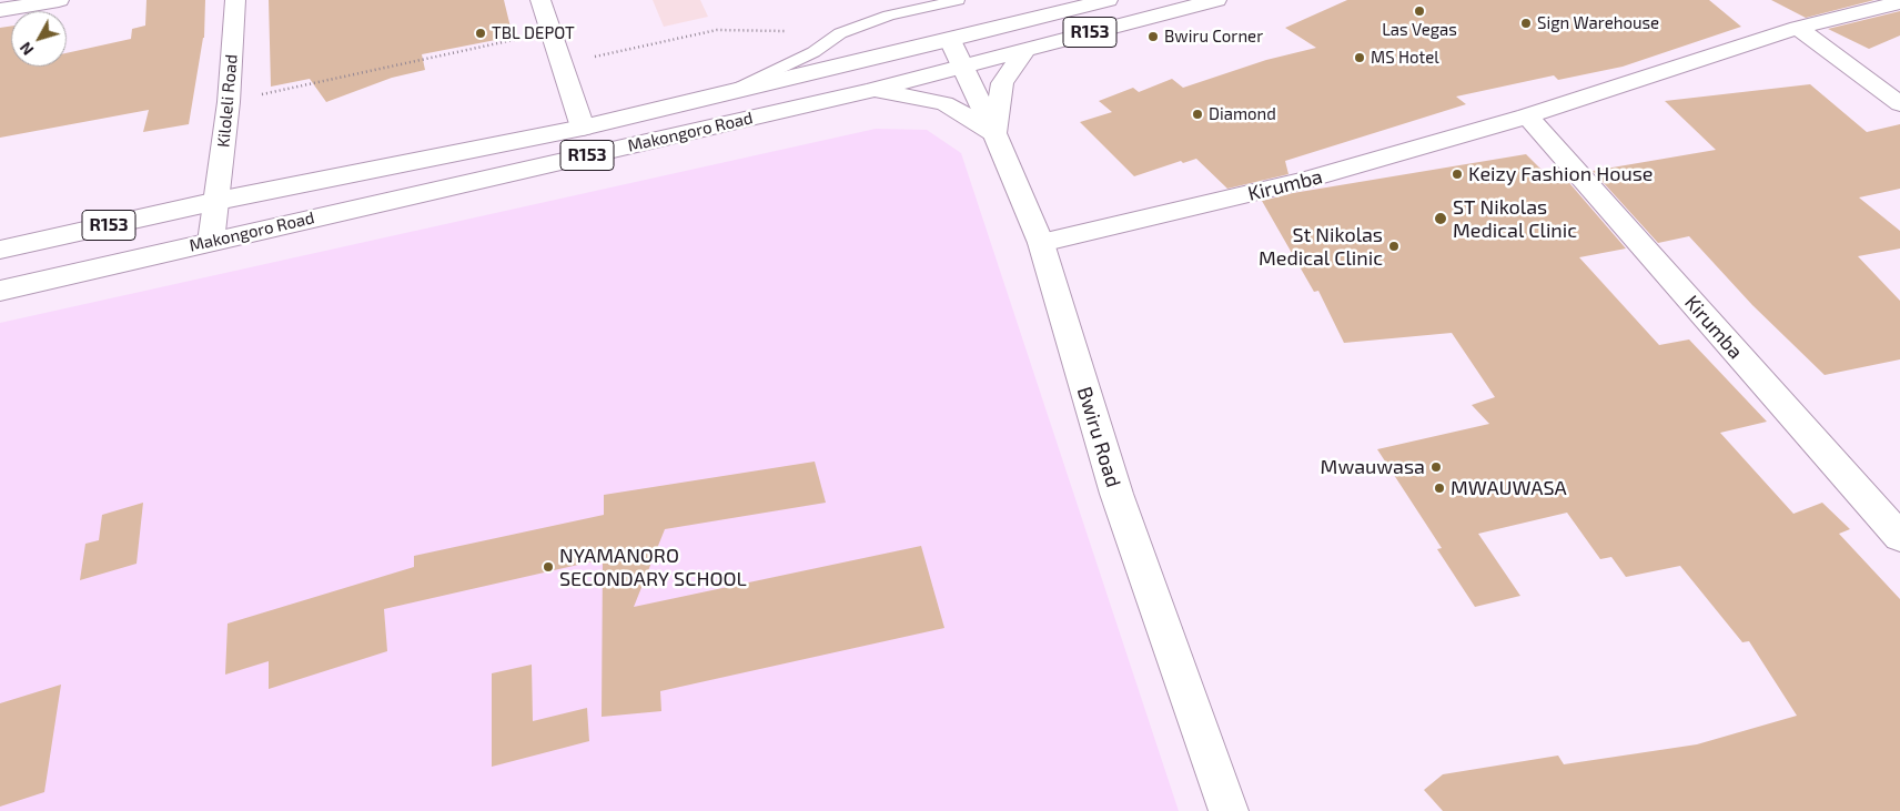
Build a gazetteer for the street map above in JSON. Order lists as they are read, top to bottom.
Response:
{
  "streets": {
    "main road": [
      "R153",
      "Kiloleli Road",
      "Makongoro Road",
      "Kirumba",
      "Bwiru Road"
    ]
  },
  "crossings": [
    ["Kiloleli Road", "Makongoro Road"],
    ["Makongoro Road", "Bwiru Road"],
    ["Kirumba", "Bwiru Road"]
  ],
  "places": [
    "Las Vegas",
    "Sign Warehouse",
    "TBL DEPOT",
    "Bwiru Corner",
    "MS Hotel",
    "Diamond",
    "Keizy Fashion House",
    "ST Nikolas Medical Clinic",
    "St Nikolas Medical Clinic",
    "Mwauwasa",
    "MWAUWASA",
    "NYAMANORO SECONDARY SCHOOL"
  ],
  "north": "bottom left"
}
